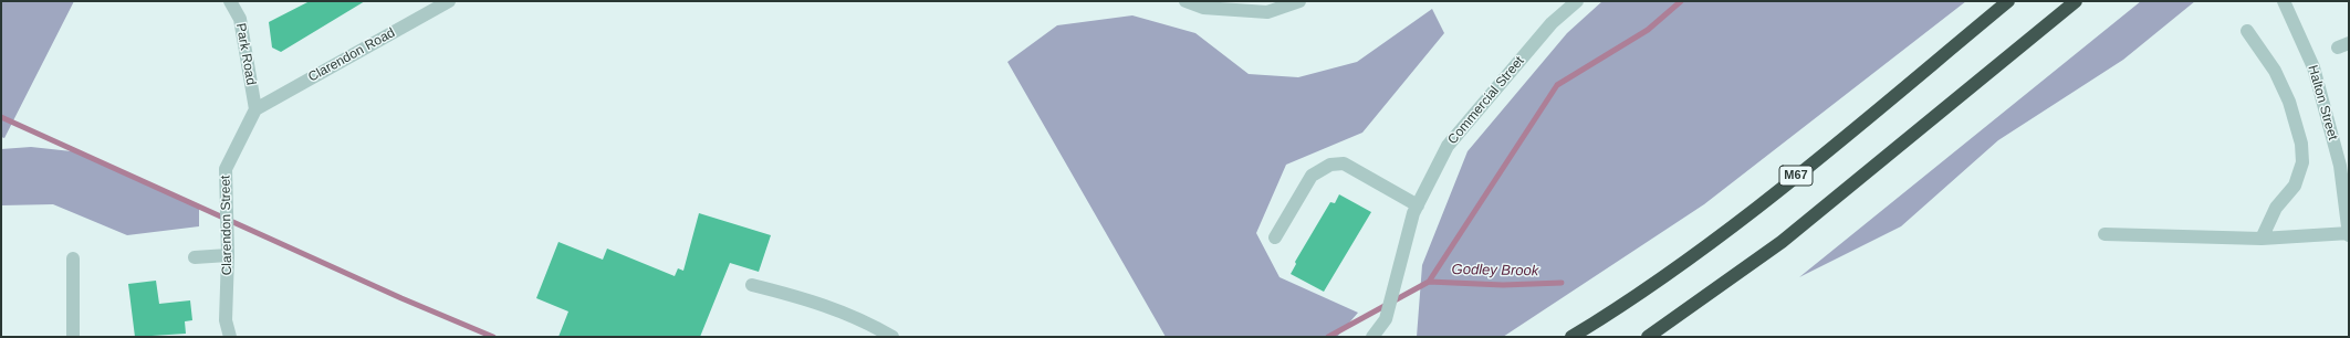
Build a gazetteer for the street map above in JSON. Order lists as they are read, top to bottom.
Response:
{
  "streets": {
    "highway": ["M67"],
    "street": [
      "Park Road",
      "Clarendon Road",
      "Commercial Street",
      "Halton Street",
      "Clarendon Street"
    ]
  },
  "crossings": [
    ["Park Road", "Clarendon Road"],
    ["Park Road", "Clarendon Street"],
    ["Clarendon Road", "Clarendon Street"]
  ],
  "water": ["Godley Brook"]
}
